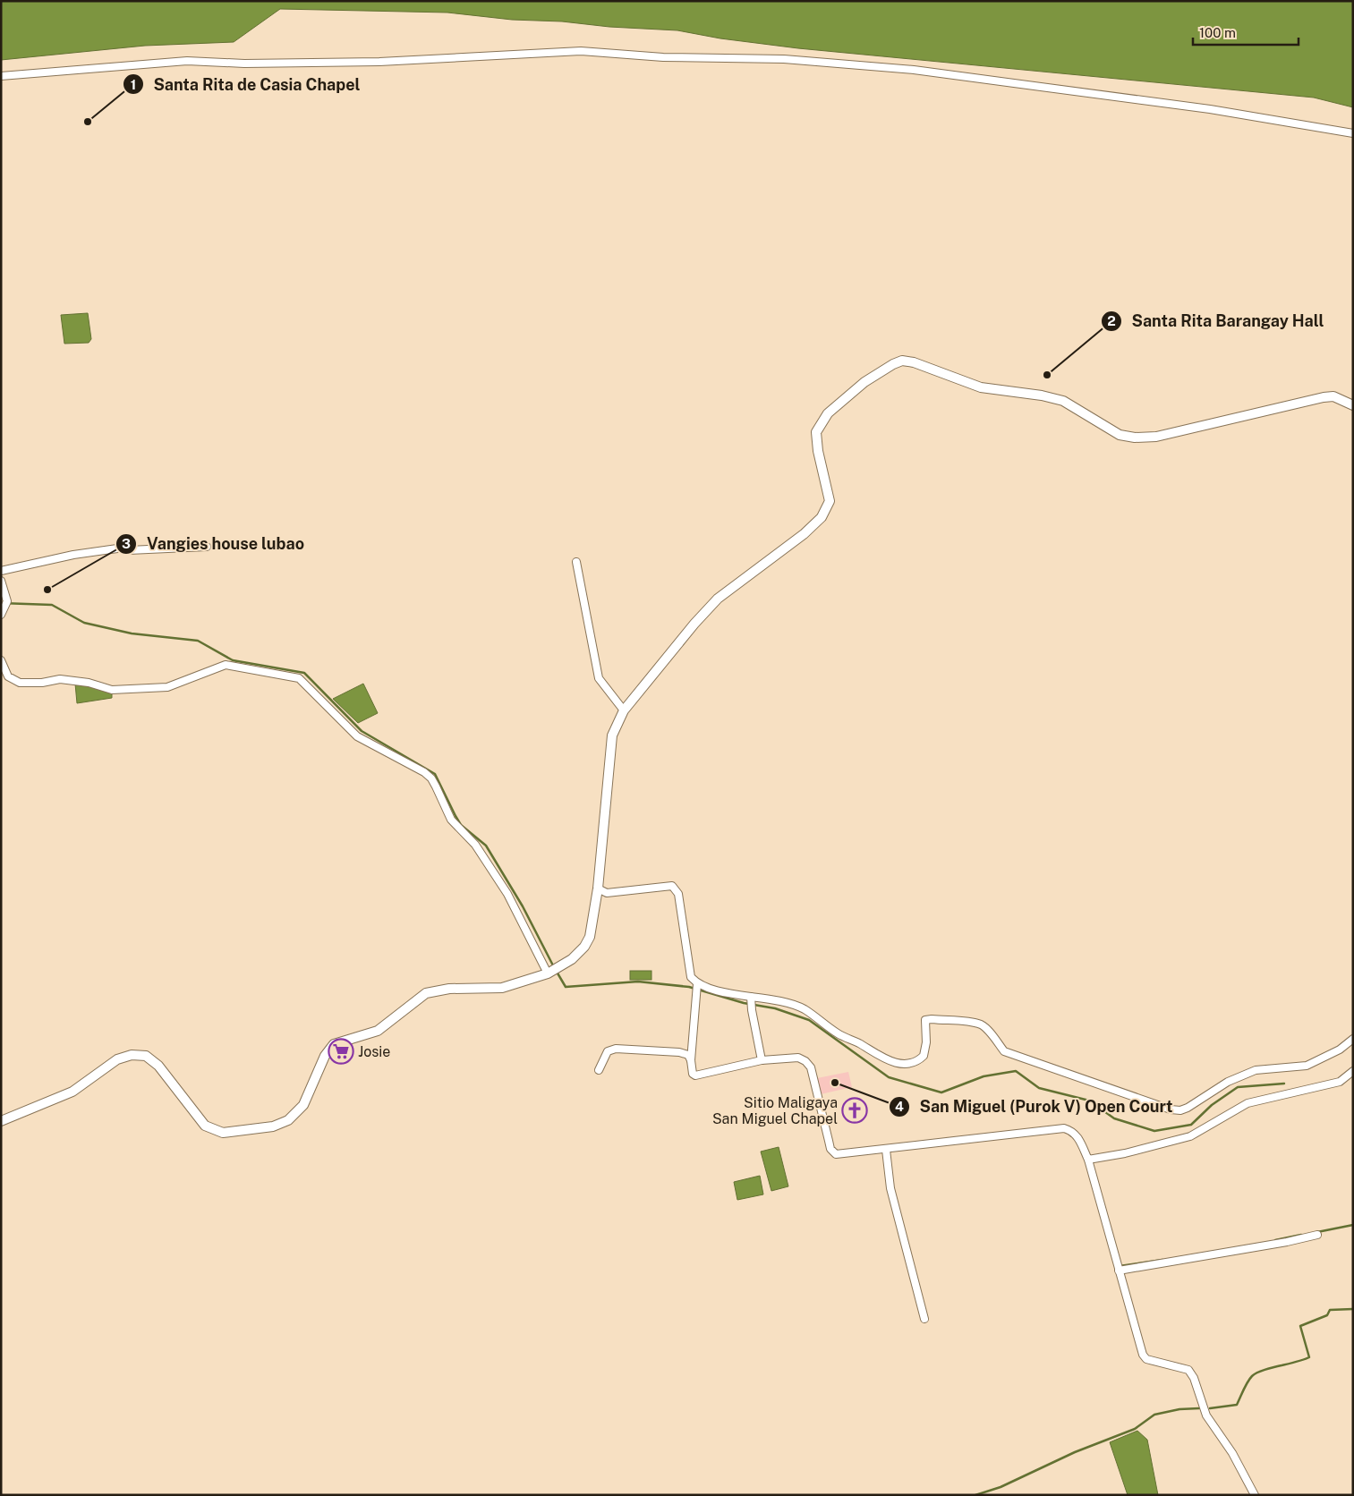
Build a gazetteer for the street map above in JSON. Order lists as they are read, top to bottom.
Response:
{
  "places": {
    "other": [
      "Santa Rita de Casia Chapel",
      "Santa Rita Barangay Hall",
      "Vangies house lubao",
      "San Miguel (Purok V) Open Court"
    ],
    "supermarket": ["Josie"],
    "church": ["Sitio Maligaya San Miguel Chapel"]
  },
  "scale_bar": "100 m"
}
